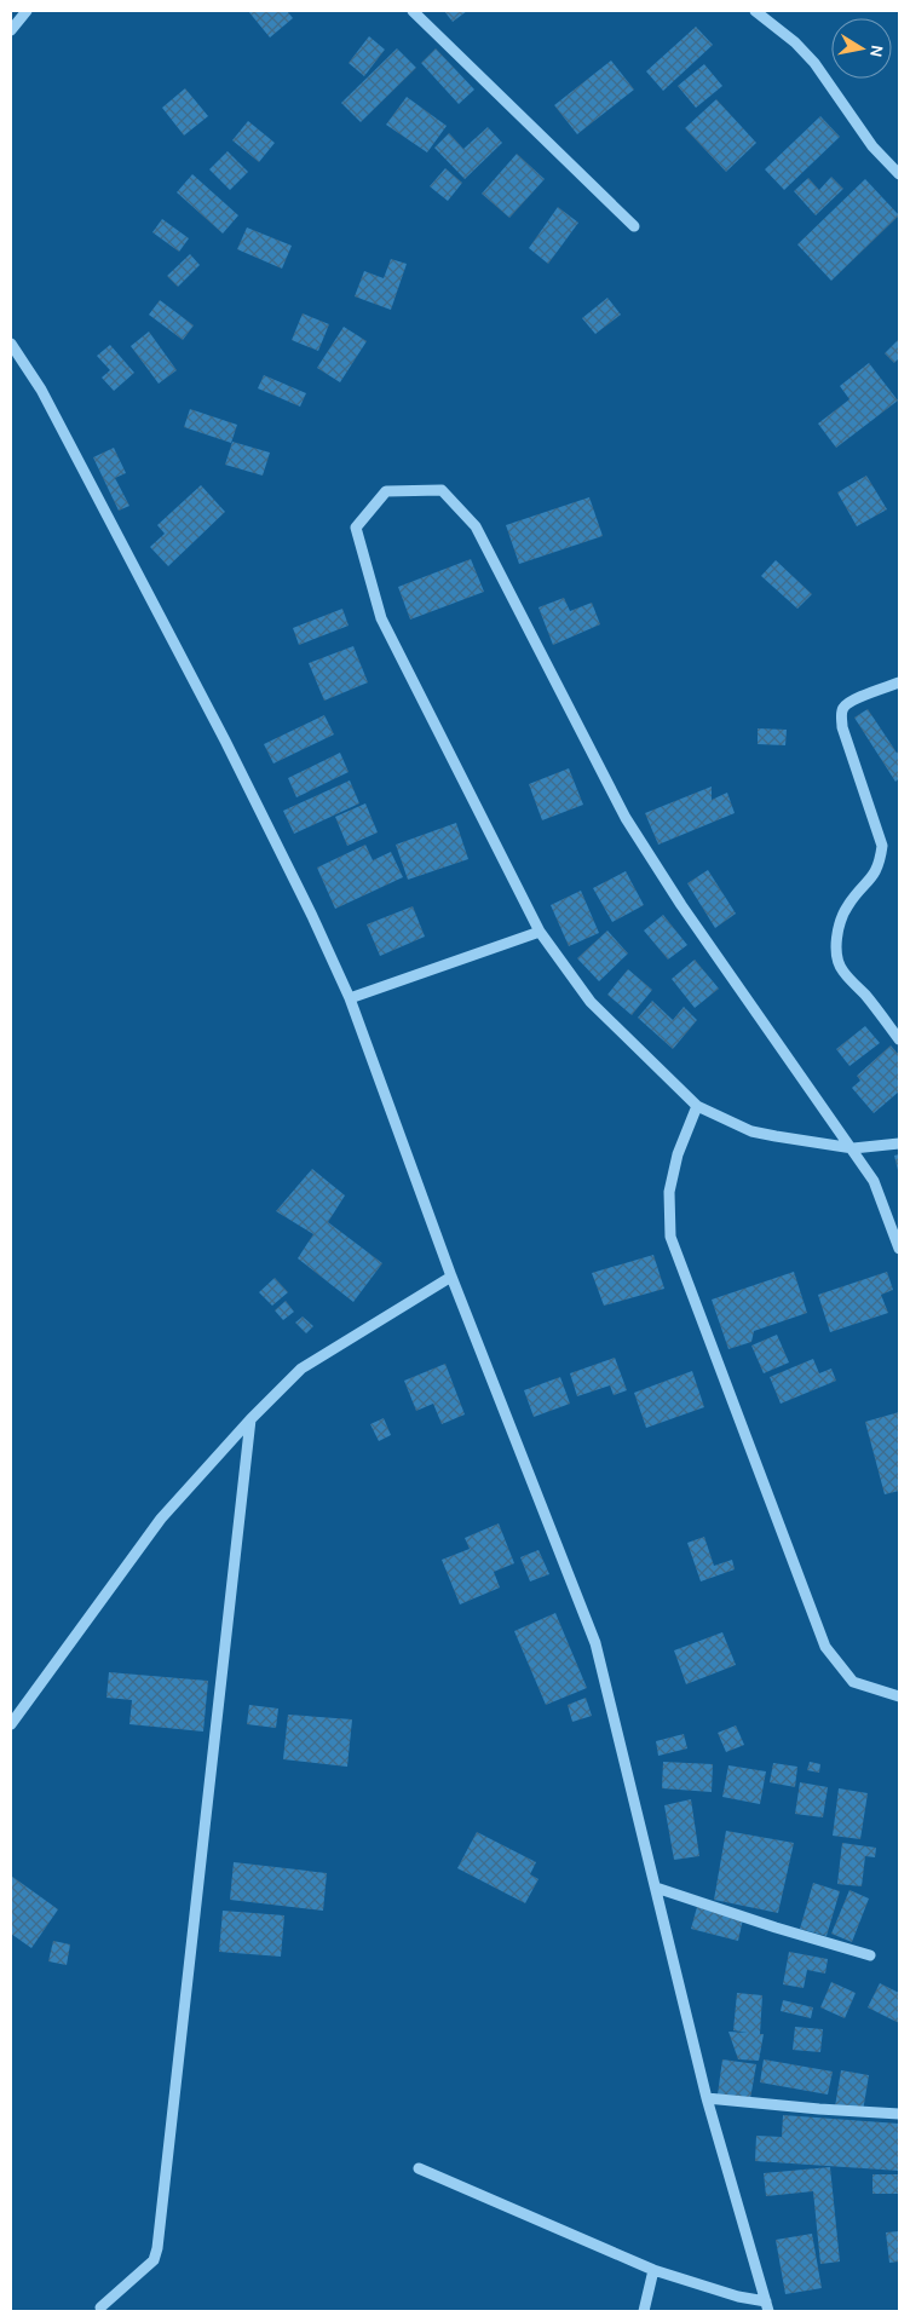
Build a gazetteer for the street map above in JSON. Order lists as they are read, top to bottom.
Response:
{
  "north": "right"
}
